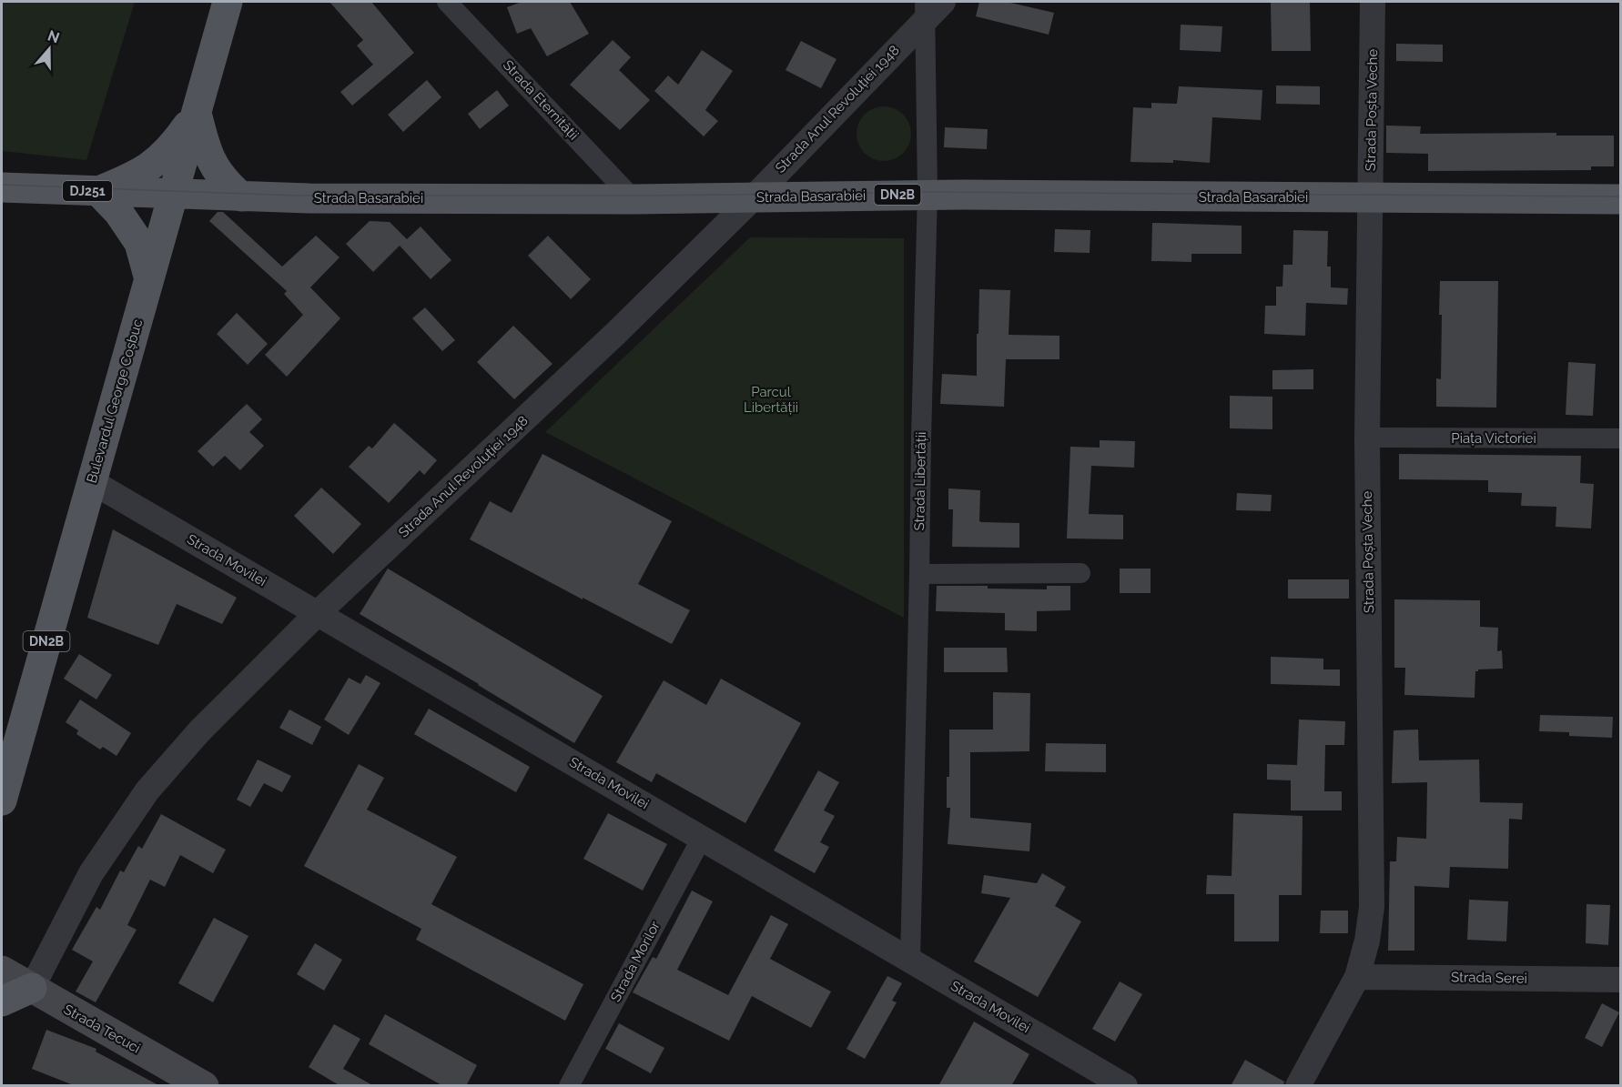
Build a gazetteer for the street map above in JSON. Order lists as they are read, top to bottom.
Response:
{
  "streets": {
    "main road": [
      "DJ251",
      "DN2B",
      "Strada Basarabiei",
      "Bulevardul George Coșbuc",
      "Strada Tecuci"
    ],
    "street": [
      "Strada Eternității",
      "Strada Anul Revoluției 1948",
      "Strada Poșta Veche",
      "Piața Victoriei",
      "Strada Libertății",
      "Strada Movilei",
      "Strada Morilor",
      "Strada Serei"
    ]
  },
  "crossings": [
    ["Strada Eternității", "Strada Basarabiei"],
    ["Strada Anul Revoluției 1948", "Strada Basarabiei"],
    ["Strada Anul Revoluției 1948", "Strada Libertății"],
    ["Strada Anul Revoluției 1948", "Strada Movilei"],
    ["Strada Anul Revoluției 1948", "Strada Tecuci"],
    ["Strada Poșta Veche", "Strada Basarabiei"],
    ["Strada Poșta Veche", "Piața Victoriei"],
    ["Strada Poșta Veche", "Strada Serei"],
    ["Strada Basarabiei", "Bulevardul George Coșbuc"],
    ["Strada Basarabiei", "Strada Libertății"],
    ["Bulevardul George Coșbuc", "Strada Movilei"],
    ["Strada Libertății", "Strada Movilei"],
    ["Strada Movilei", "Strada Morilor"]
  ],
  "parks": ["Parcul Libertății"],
  "north": "top"
}
